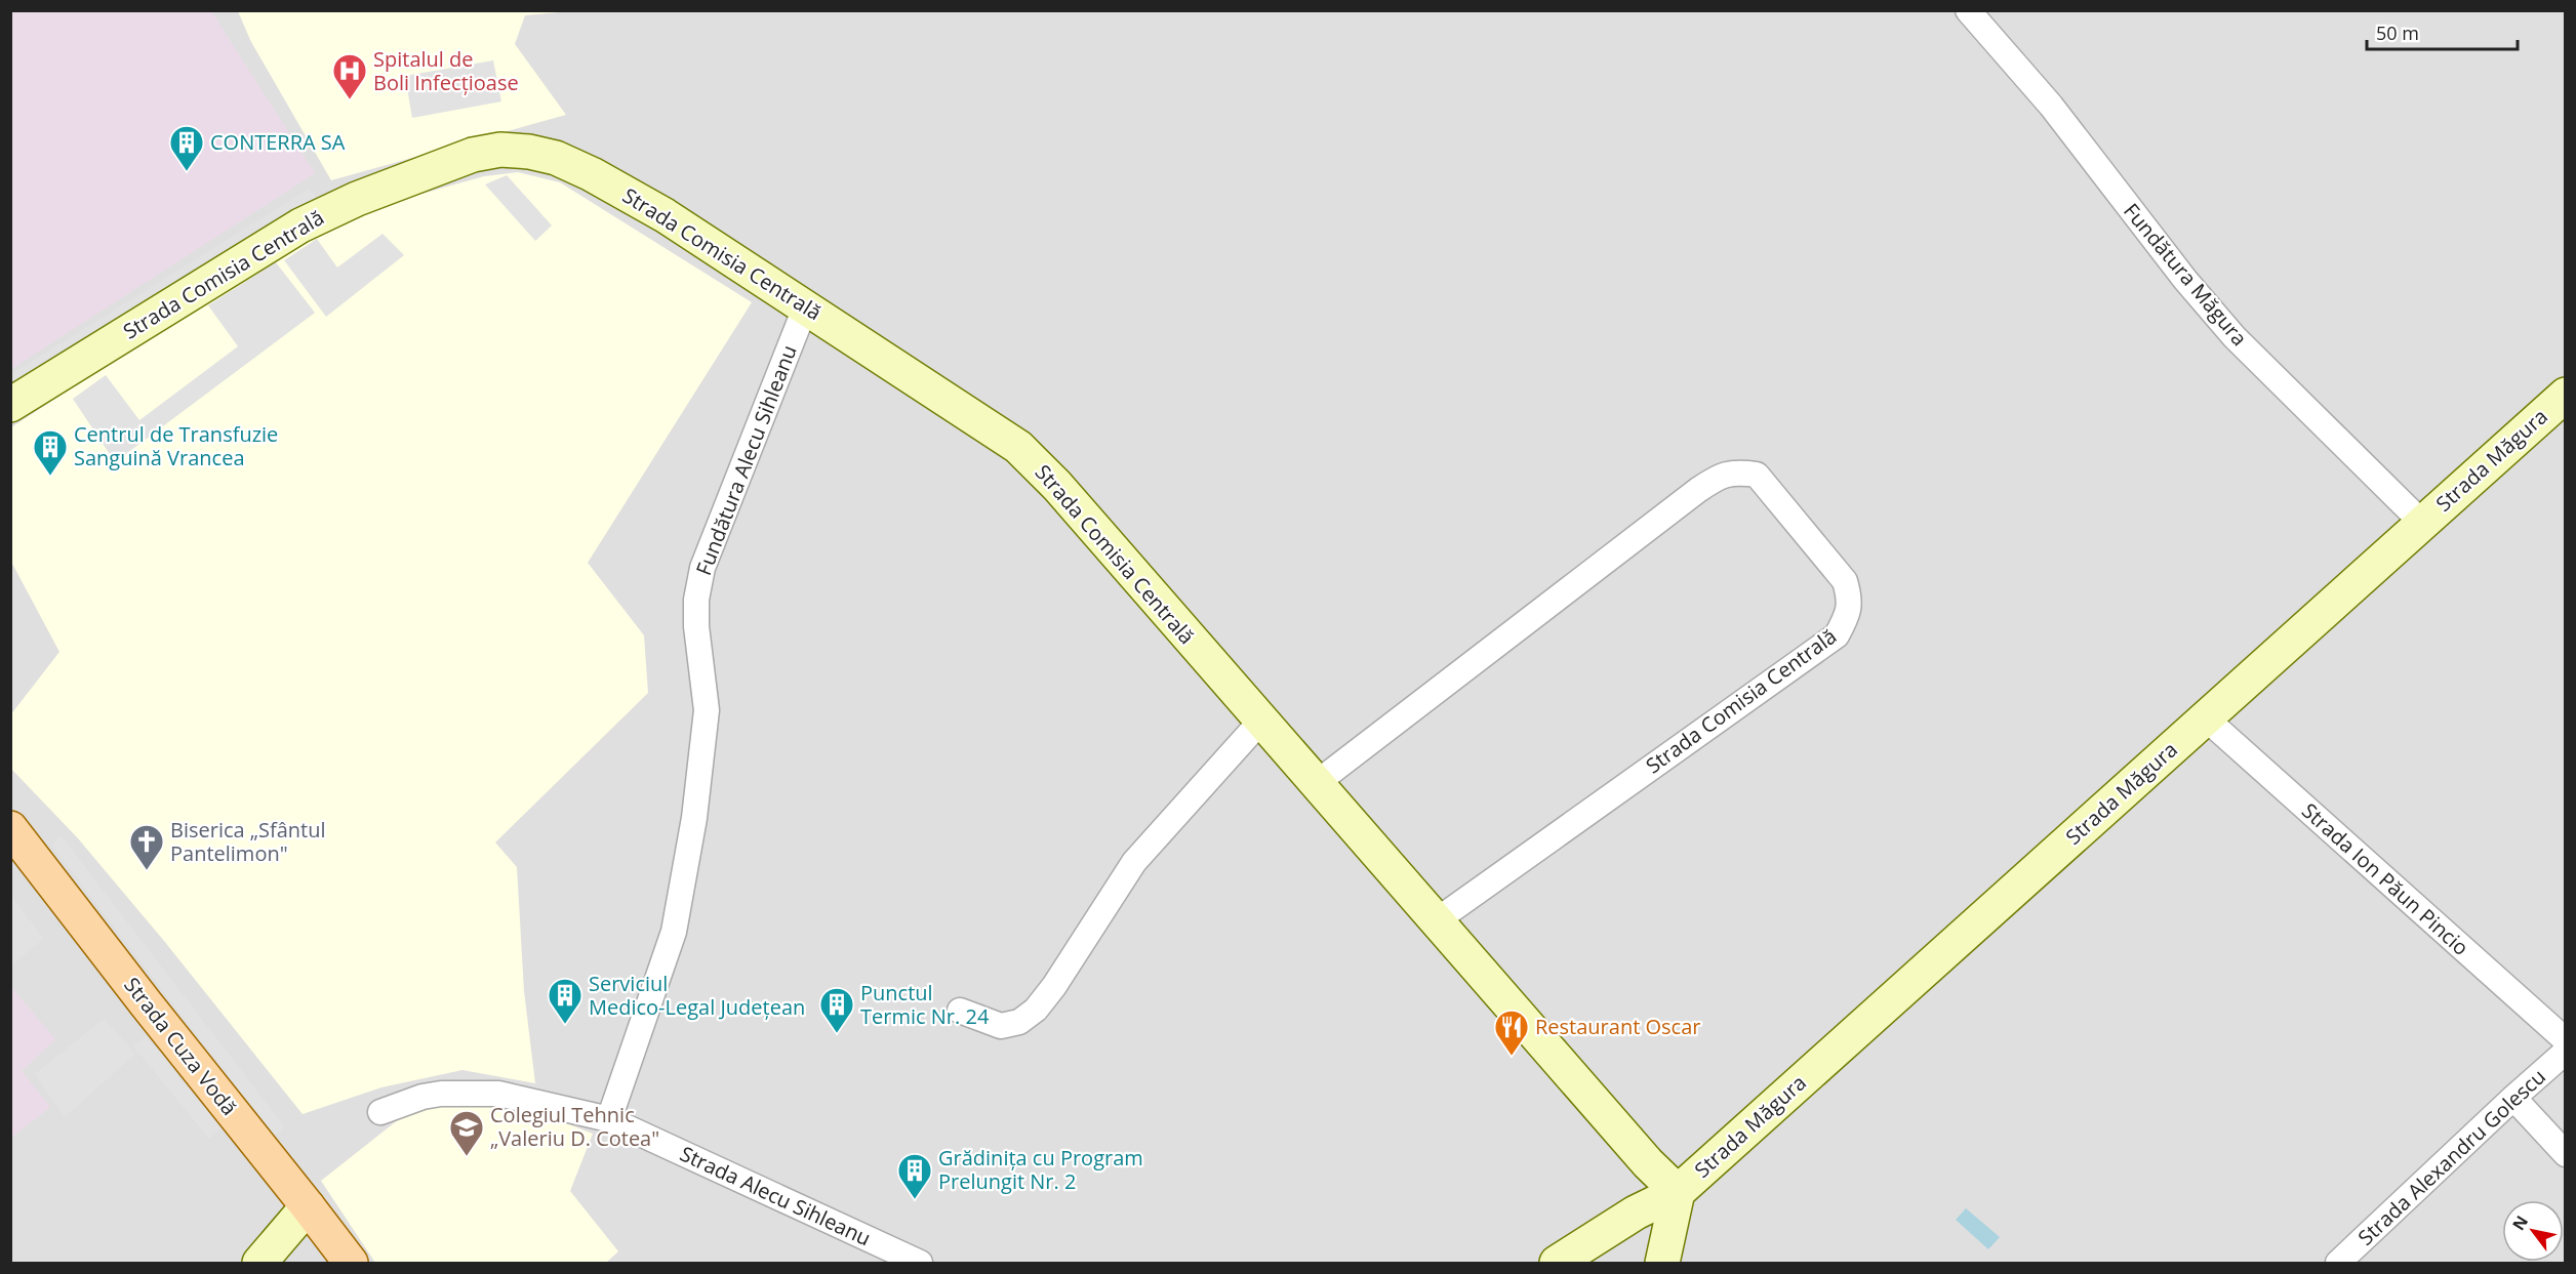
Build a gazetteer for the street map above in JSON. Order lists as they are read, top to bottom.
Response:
{
  "streets": {
    "main road": ["Strada Cuza Vodă"],
    "street": [
      "Strada Comisia Centrală",
      "Fundătura Măgura",
      "Fundătura Alecu Sihleanu",
      "Strada Măgura",
      "Strada Ion Păun Pincio",
      "Strada Alexandru Golescu",
      "Strada Alecu Sihleanu"
    ]
  },
  "crossings": [
    ["Strada Comisia Centrală", "Fundătura Alecu Sihleanu"],
    ["Strada Comisia Centrală", "Strada Măgura"],
    ["Fundătura Măgura", "Strada Măgura"],
    ["Fundătura Alecu Sihleanu", "Strada Alecu Sihleanu"],
    ["Strada Măgura", "Strada Ion Păun Pincio"]
  ],
  "places": {
    "hospital": ["Spitalul de Boli Infecțioase"],
    "building": [
      "CONTERRA SA",
      "Centrul de Transfuzie Sanguină Vrancea",
      "Serviciul Medico-Legal Județean",
      "Punctul Termic Nr. 24",
      "Grădinița cu Program Prelungit Nr. 2"
    ],
    "church": ["Biserica „Sfântul Pantelimon\""],
    "restaurant": ["Restaurant Oscar"],
    "school or university": ["Colegiul Tehnic „Valeriu D. Cotea\""]
  },
  "scale_bar": "50 m",
  "north": "top left"
}
